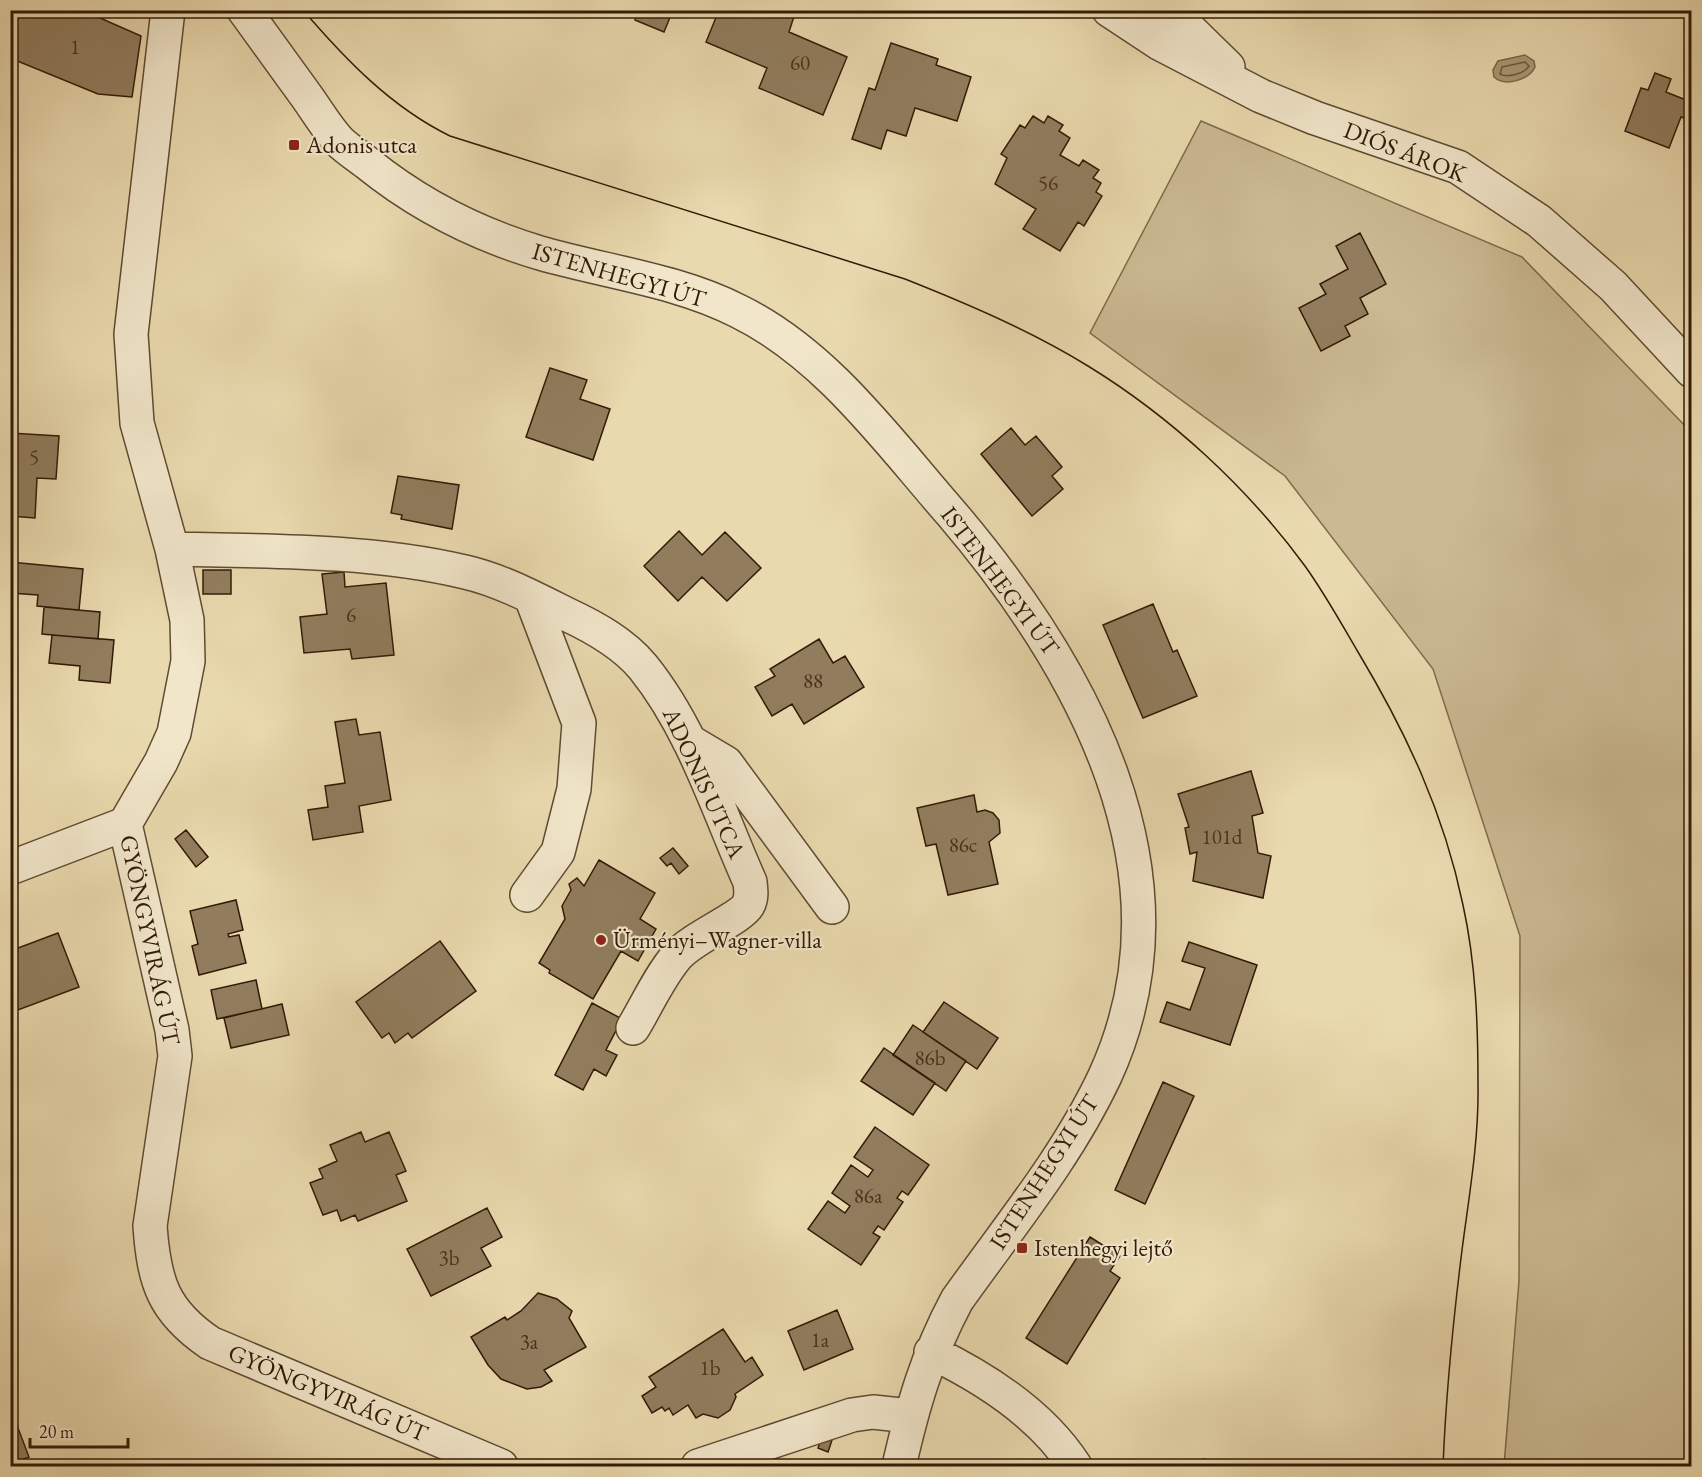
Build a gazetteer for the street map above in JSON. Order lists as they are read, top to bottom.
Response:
{
  "streets": {
    "street": [
      "DIÓS ÁROK",
      "ISTENHEGYI ÚT",
      "ADONIS UTCA",
      "GYÖNGYVIRÁG ÚT"
    ]
  },
  "places": {
    "transit": ["Adonis utca", "Istenhegyi lejtő"],
    "other": ["Ürményi–Wagner-villa"]
  },
  "house_numbers": [
    "1",
    "60",
    "56",
    "5",
    "6",
    "88",
    "101d",
    "86c",
    "86b",
    "86a",
    "3b",
    "1a",
    "3a",
    "1b"
  ],
  "scale_bar": "20 m"
}
